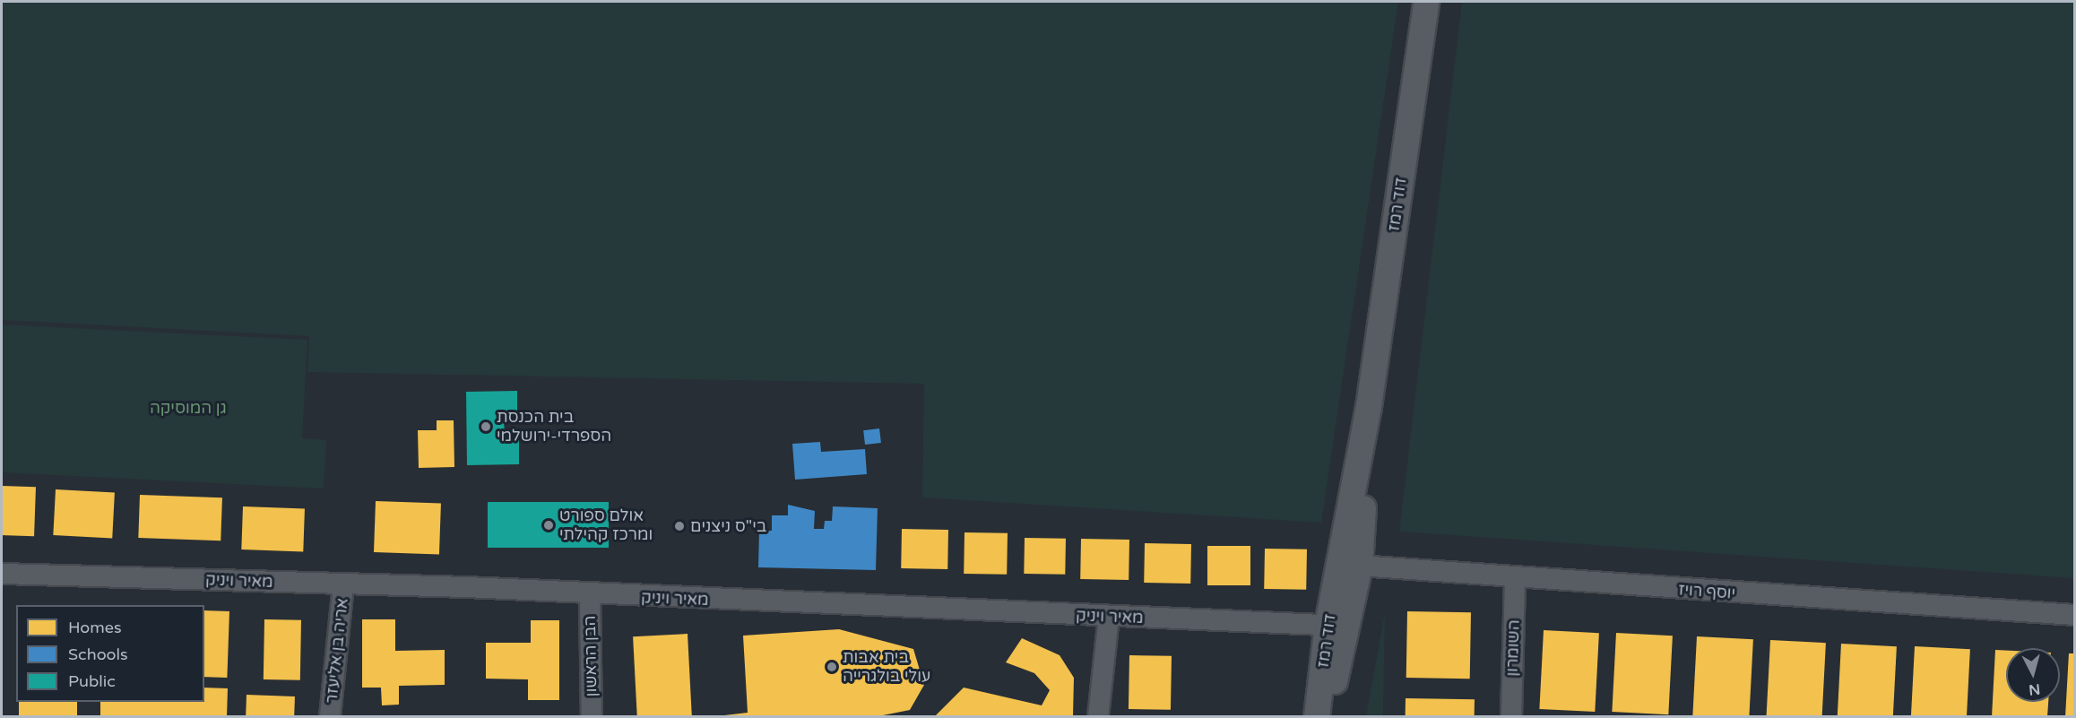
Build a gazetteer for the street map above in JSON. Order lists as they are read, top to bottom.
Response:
{
  "streets": {
    "street": [
      "דוד רמז",
      "מאיר ויניק",
      "יוסף רויז",
      "השומרון",
      "אריה בן אליעזר",
      "הבן הראשון"
    ]
  },
  "crossings": [
    ["דוד רמז", "מאיר ויניק"],
    ["דוד רמז", "יוסף רויז"],
    ["מאיר ויניק", "אריה בן אליעזר"],
    ["מאיר ויניק", "הבן הראשון"],
    ["יוסף רויז", "השומרון"]
  ],
  "parks": ["גן המוסיקה"],
  "places": [
    "בית הכנסת הספרדי-ירושלמי",
    "אולם ספורט ומרכז קהילתי",
    "בי\"ס ניצנים",
    "בית אבות עולי בולגרייה"
  ],
  "legend": ["Homes", "Schools", "Public"],
  "north": "bottom"
}
